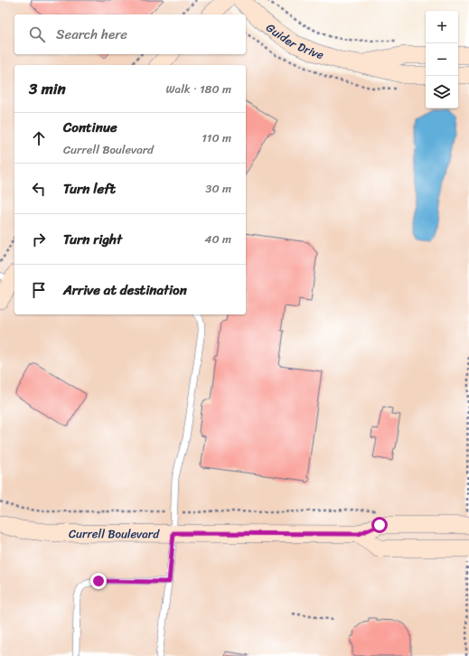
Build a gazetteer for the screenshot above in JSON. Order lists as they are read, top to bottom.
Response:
{
  "streets": {
    "street": ["Guider Drive", "Currell Boulevard"]
  },
  "page": {
    "map_buttons": ["+", "−"],
    "search": "Search here",
    "heading": ["3 min", "Walk · 180 m"],
    "list": [
      ["Continue", "Currell Boulevard", "110 m"],
      ["Turn left", "30 m"],
      ["Turn right", "40 m"],
      "Arrive at destination"
    ]
  }
}
